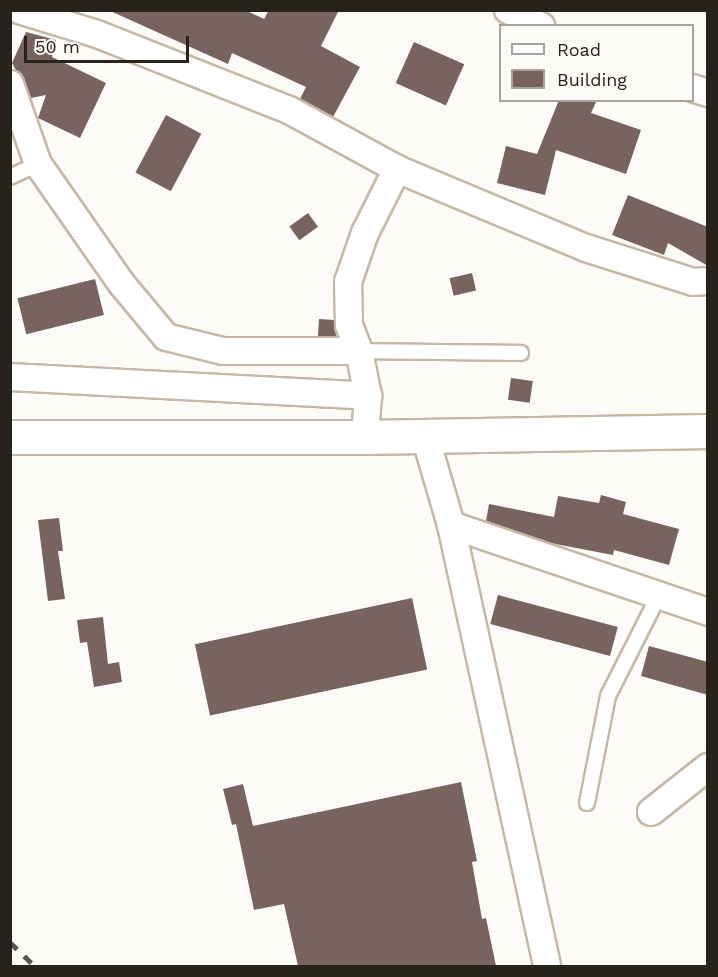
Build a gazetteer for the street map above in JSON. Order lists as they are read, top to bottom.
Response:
{
  "legend": ["Road", "Building"],
  "scale_bar": "50 m"
}
